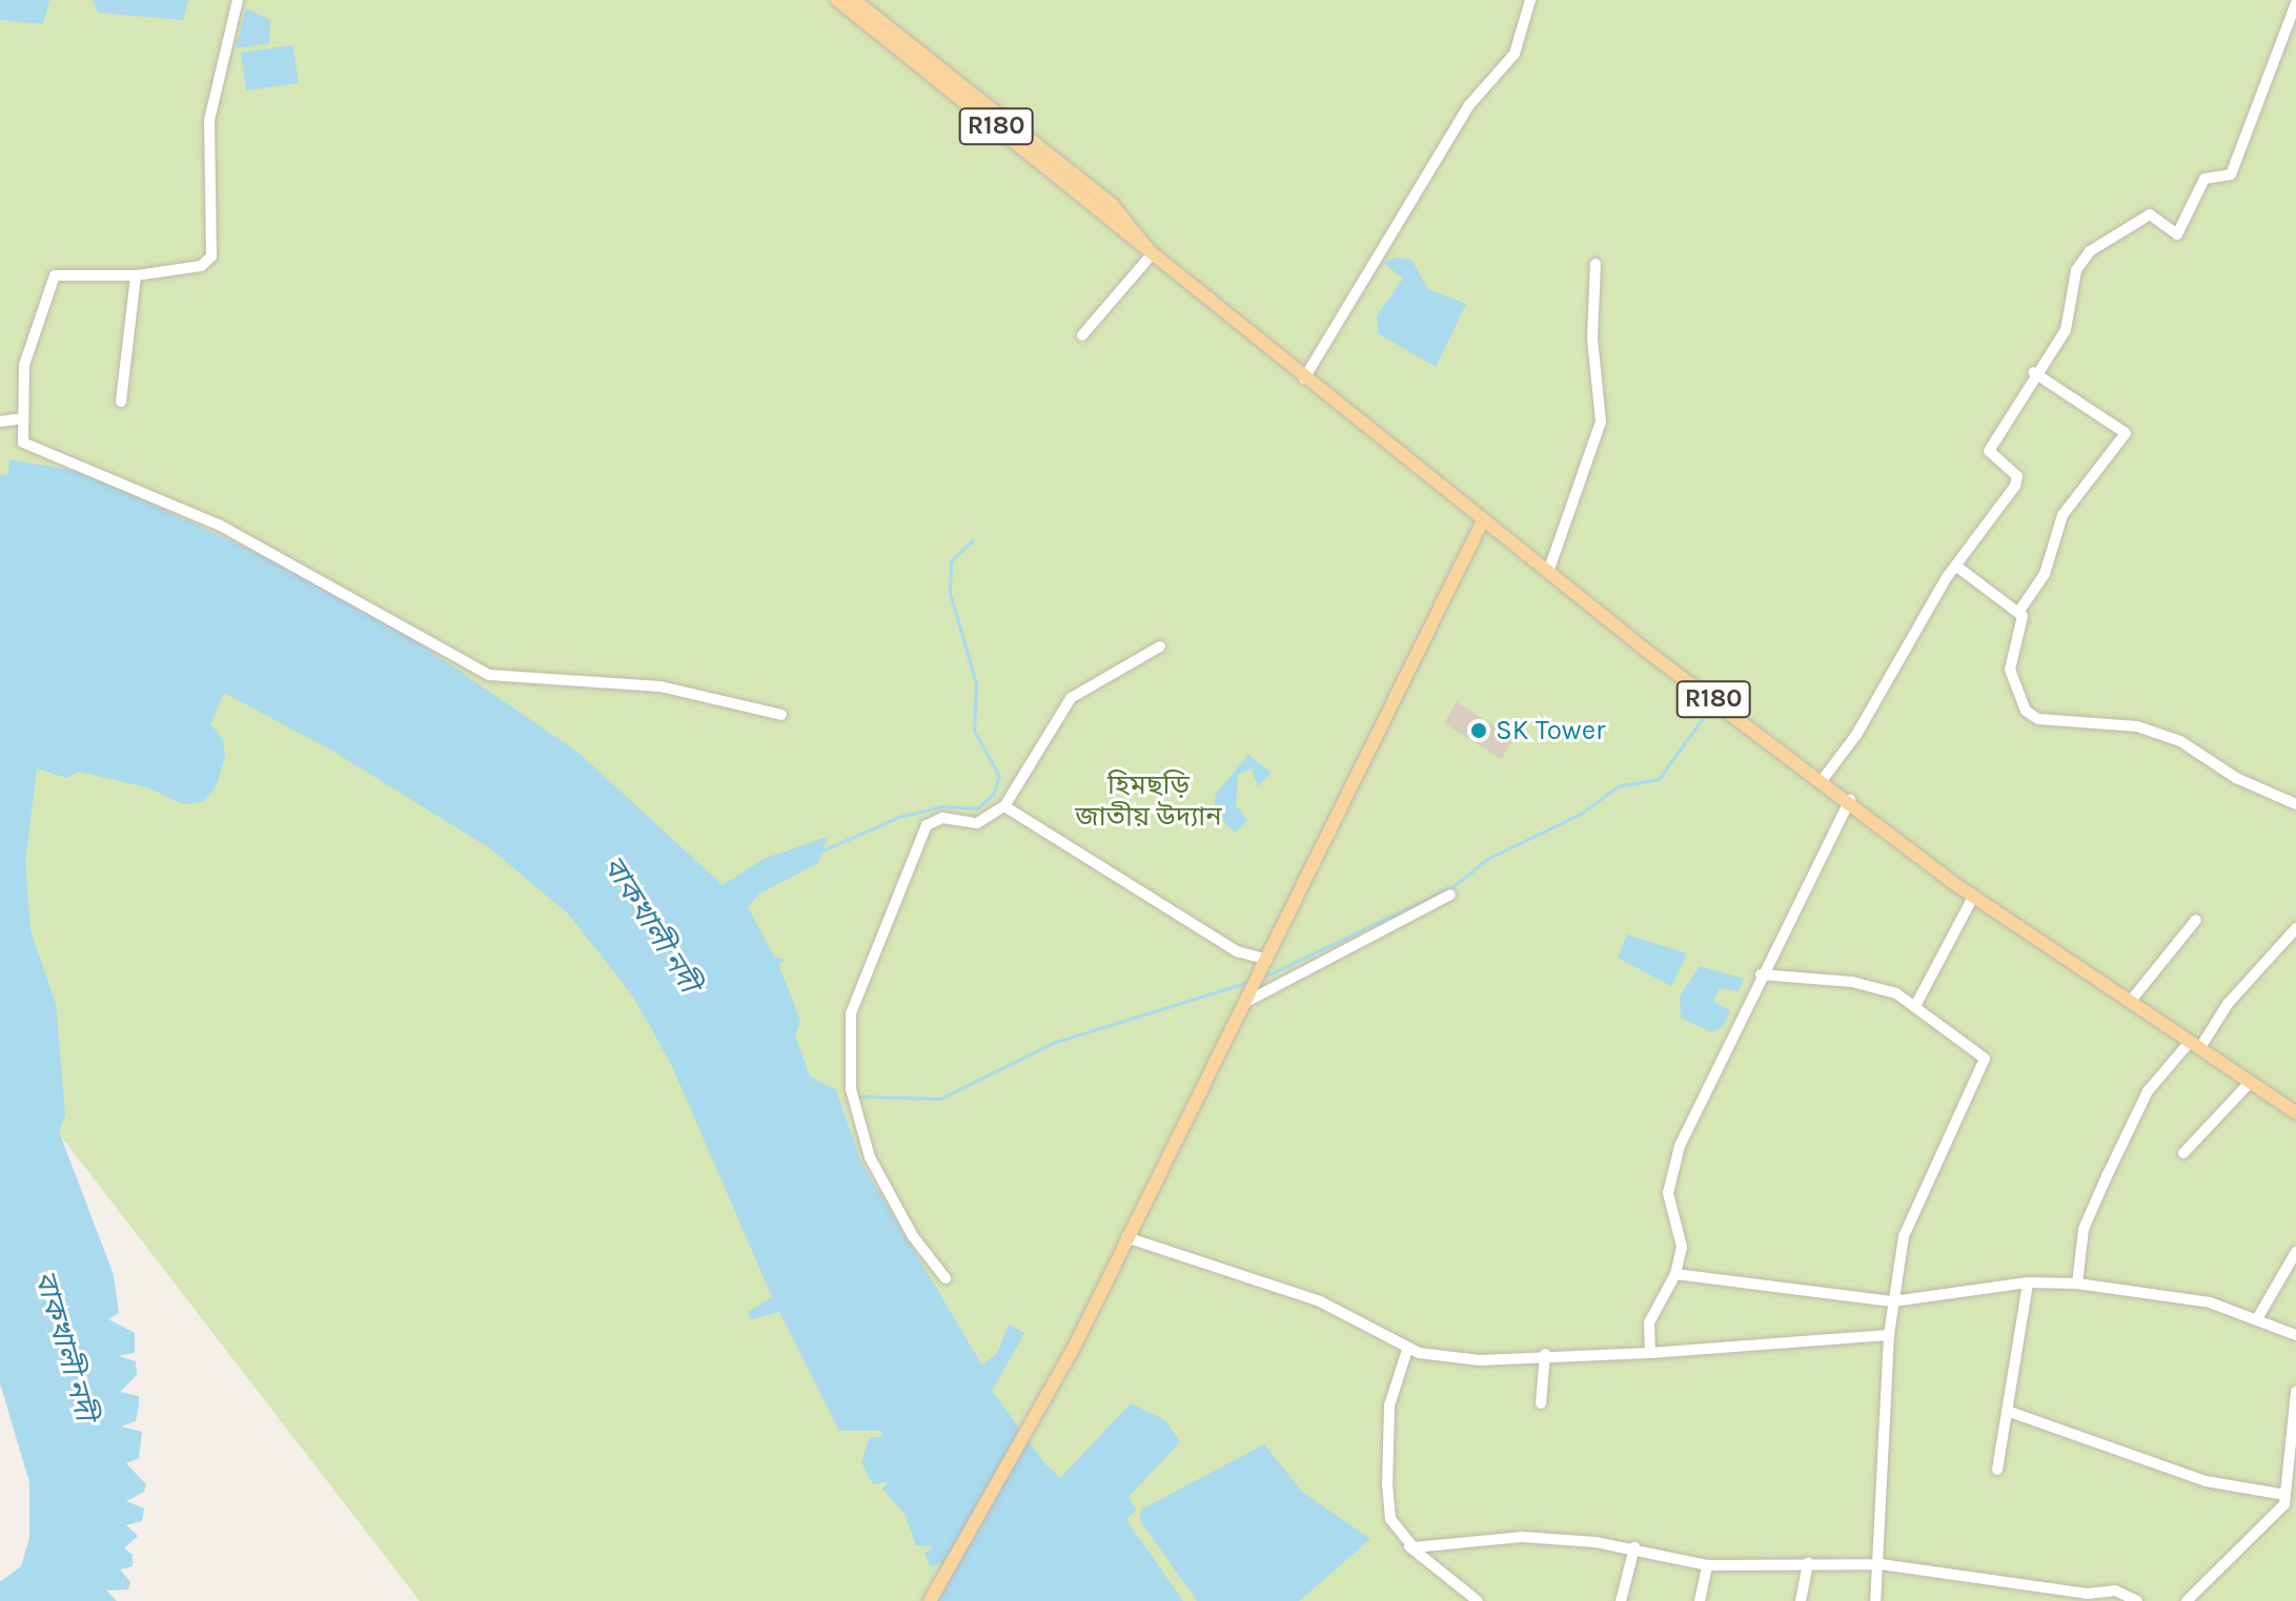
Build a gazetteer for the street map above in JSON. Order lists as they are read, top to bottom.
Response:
{
  "streets": {
    "main road": ["R180"]
  },
  "water": ["বাকখালী নদী"],
  "parks": ["হিমছড়ি জাতীয় উদ্যান"],
  "places": ["SK Tower"]
}
